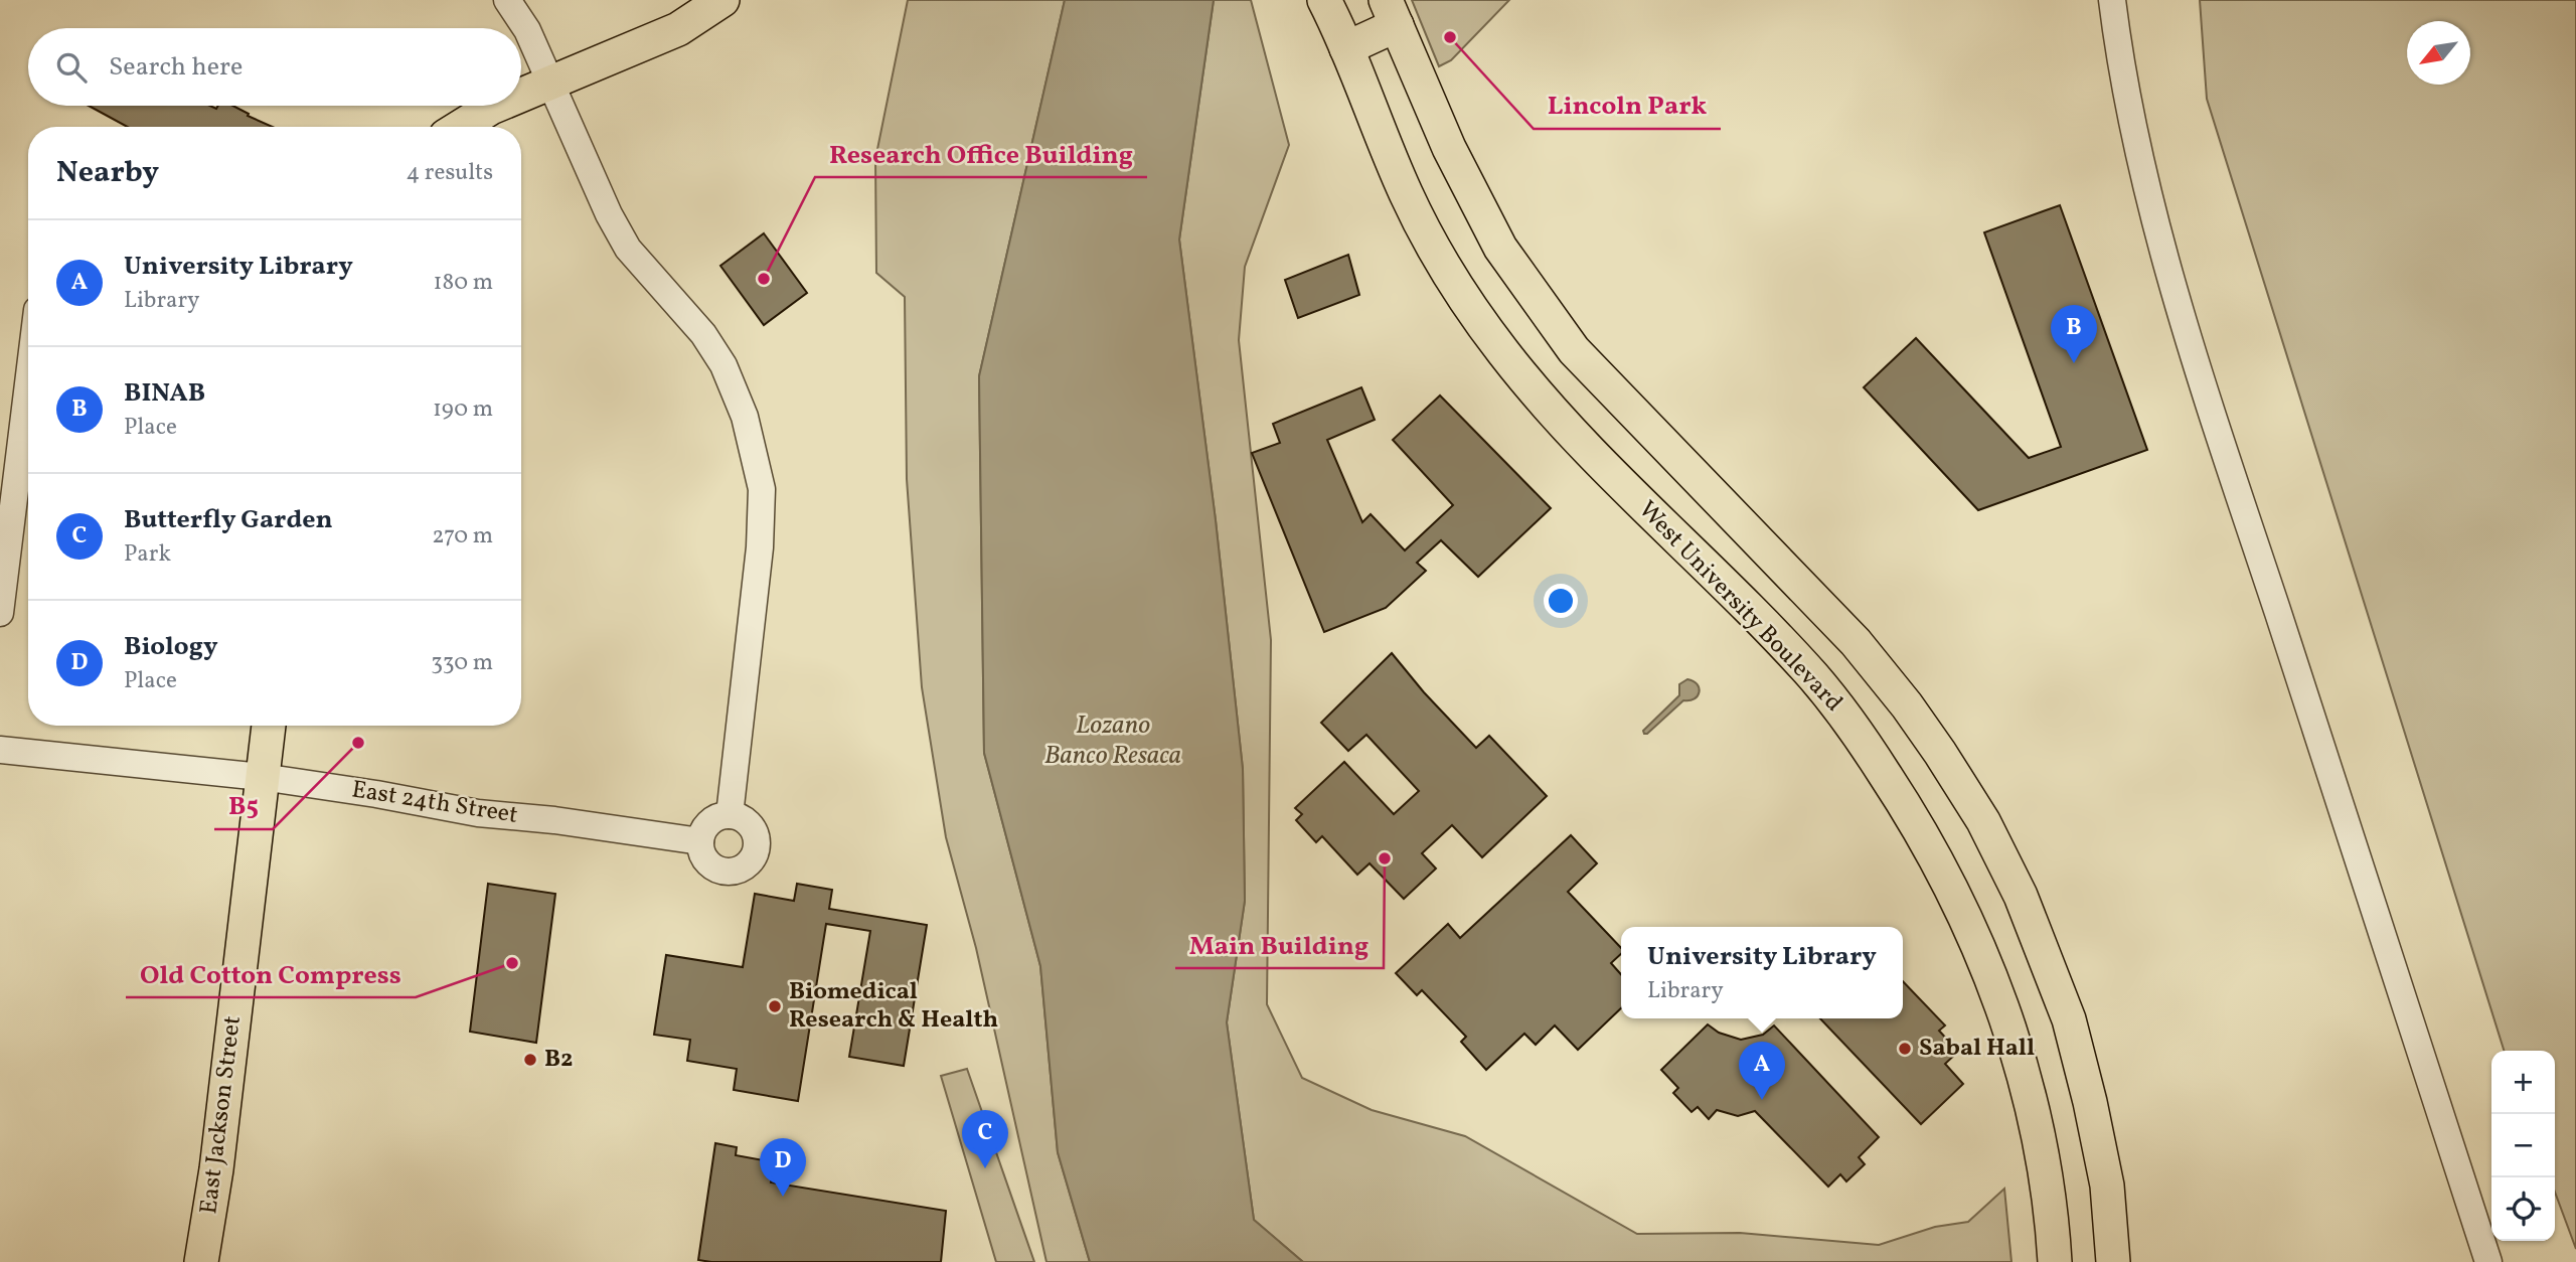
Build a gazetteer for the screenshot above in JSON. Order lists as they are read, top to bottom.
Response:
{
  "streets": {
    "main road": ["West University Boulevard", "East Jackson Street"],
    "street": ["East 24th Street"]
  },
  "crossings": [
    ["East 24th Street", "East Jackson Street"]
  ],
  "water": ["Lozano Banco Resaca"],
  "places": [
    "Lincoln Park",
    "Research Office Building",
    "B5",
    "Main Building",
    "Old Cotton Compress",
    "Biomedical Research & Health",
    "Sabal Hall",
    "B2"
  ],
  "north": "bottom left",
  "page": {
    "search": "Search here",
    "heading": ["Nearby", "4 results"],
    "list": [
      {
        "mark": "A",
        "name": "University Library",
        "note": "Library",
        "value": "180 m"
      },
      {
        "mark": "B",
        "name": "BINAB",
        "note": "Place",
        "value": "190 m"
      },
      {
        "mark": "C",
        "name": "Butterfly Garden",
        "note": "Park",
        "value": "270 m"
      },
      {
        "mark": "D",
        "name": "Biology",
        "note": "Place",
        "value": "330 m"
      }
    ],
    "pins": [
      "B",
      "A",
      "C",
      "D"
    ],
    "popup": ["University Library", "Library"],
    "map_buttons": ["+", "−"]
  }
}
